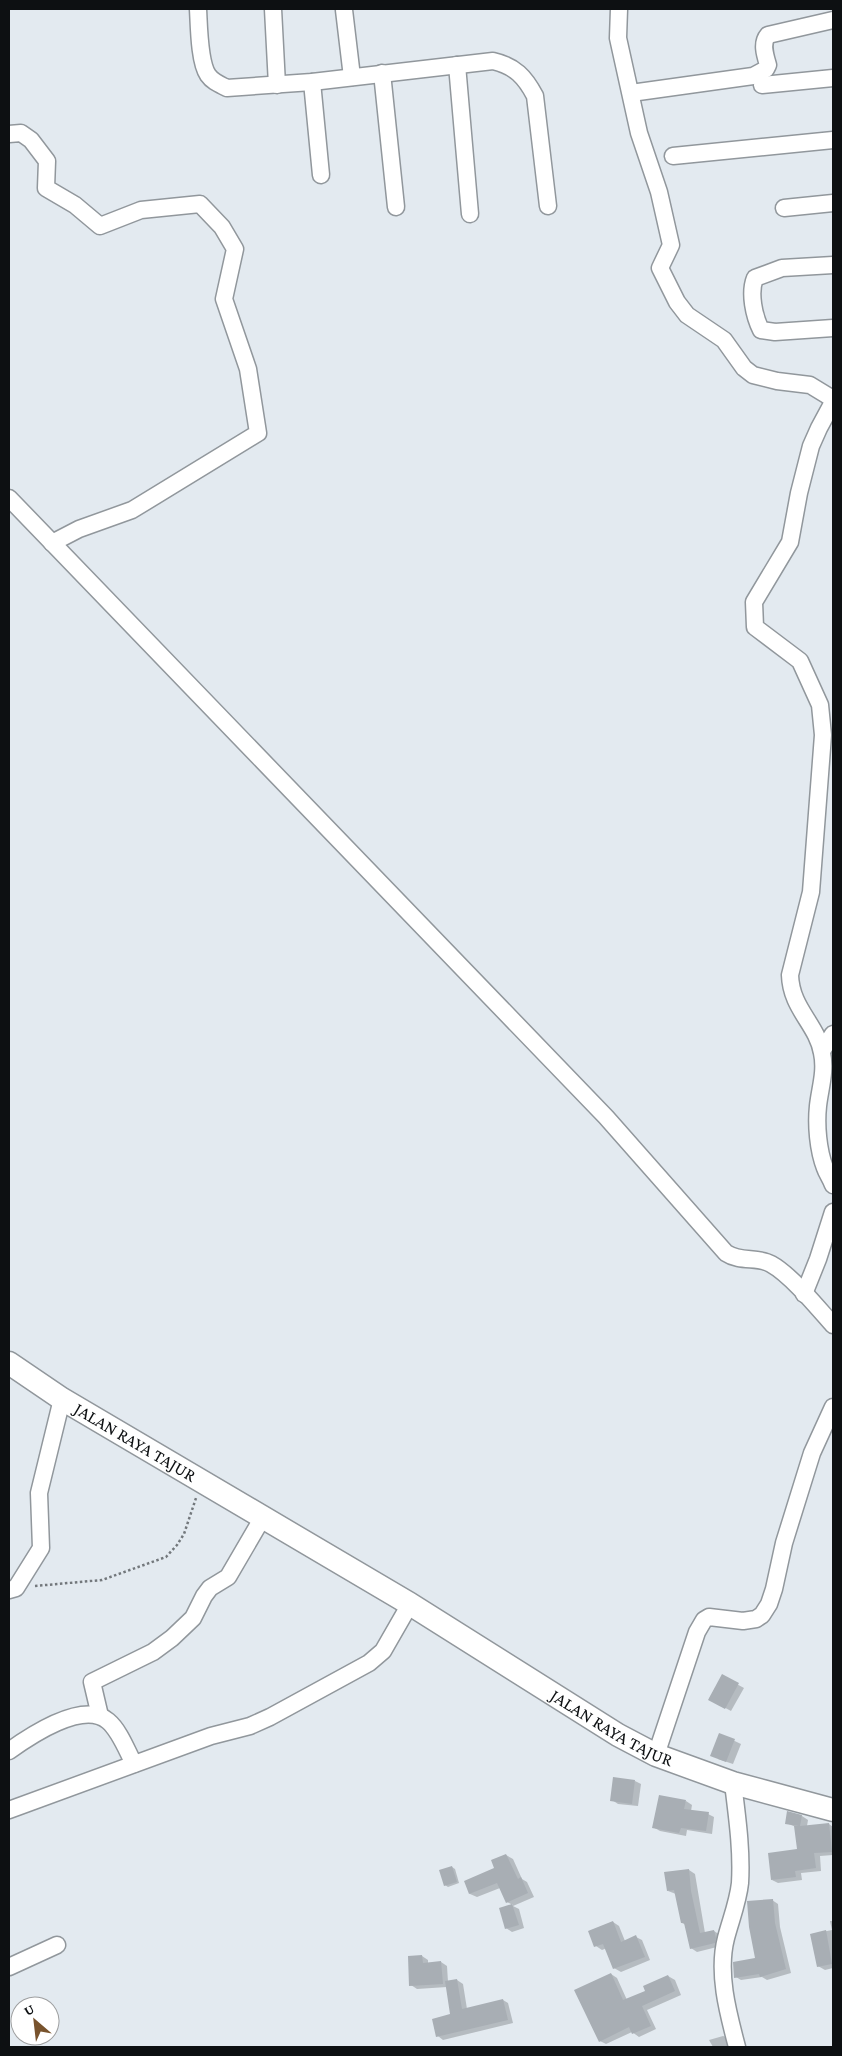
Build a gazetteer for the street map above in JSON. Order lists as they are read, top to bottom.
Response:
{
  "streets": {
    "main road": ["JALAN RAYA TAJUR"]
  },
  "north": "top left"
}
